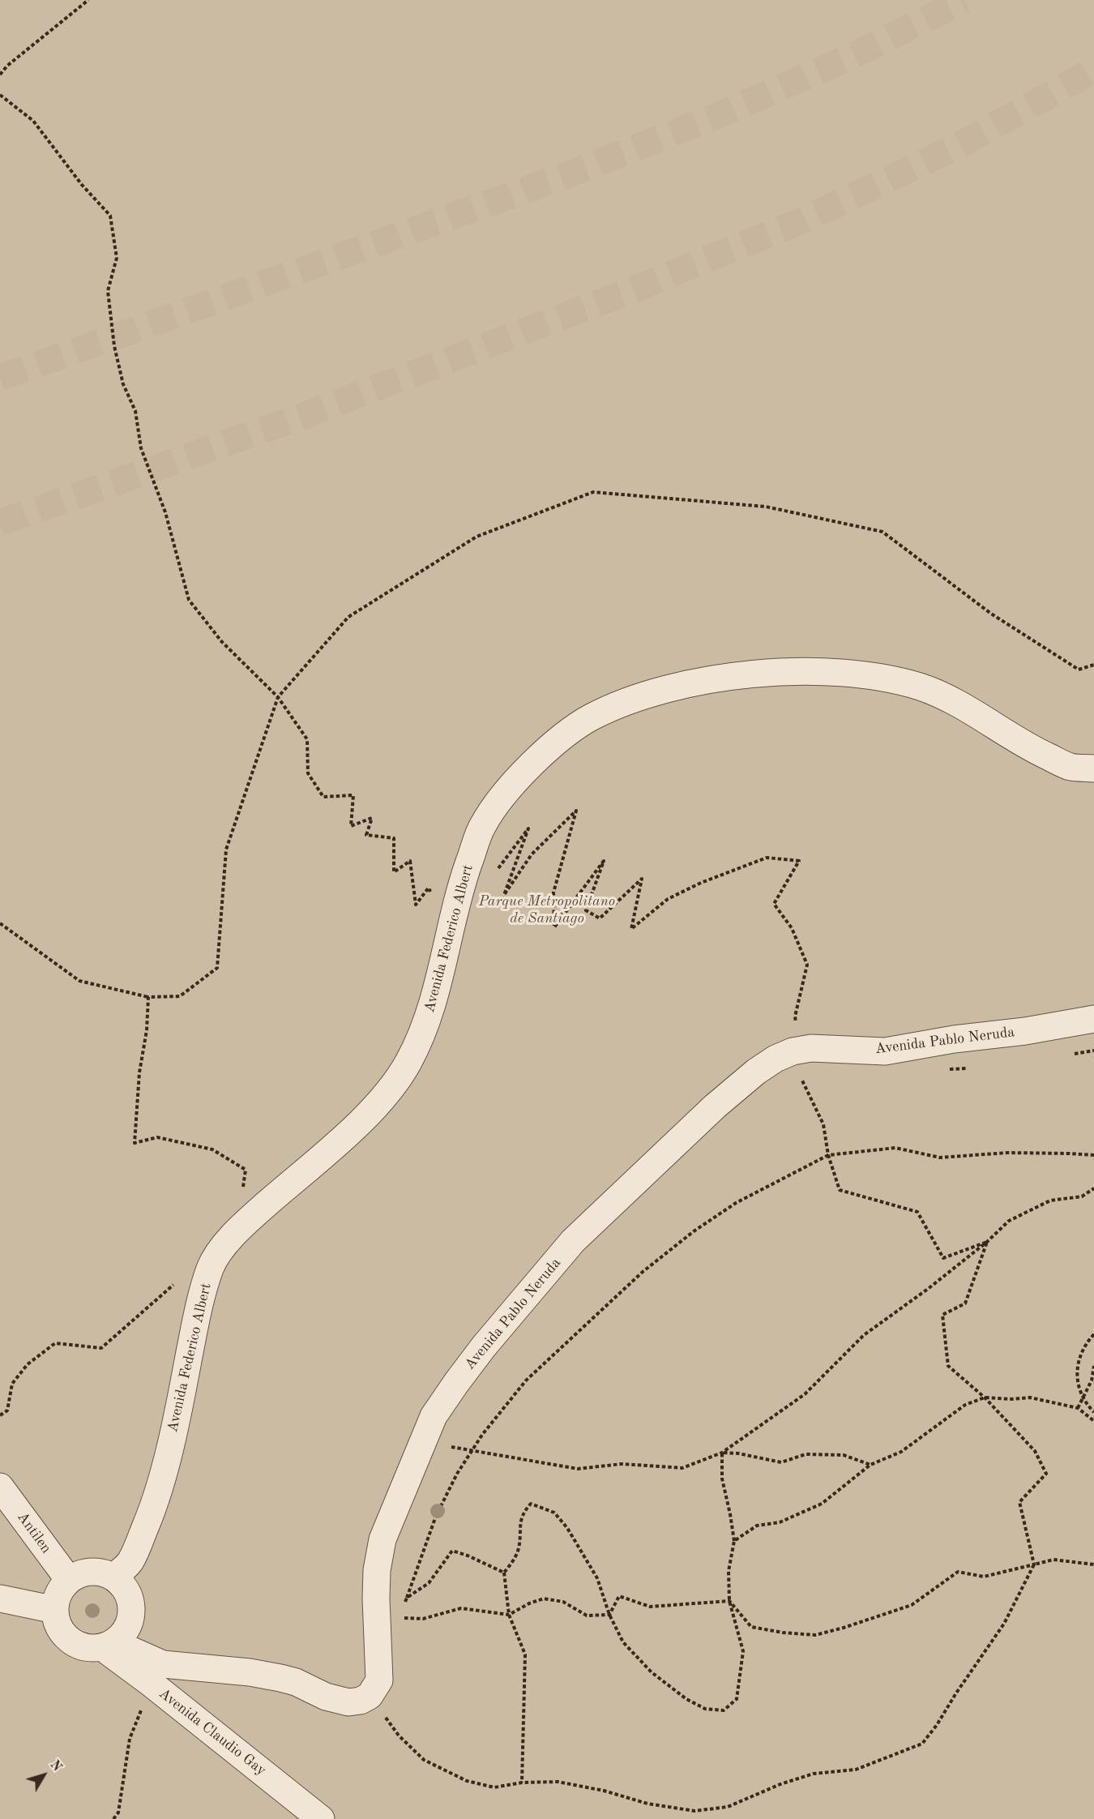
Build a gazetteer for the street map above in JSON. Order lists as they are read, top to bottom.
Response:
{
  "streets": {
    "street": [
      "Avenida Federico Albert",
      "Avenida Pablo Neruda",
      "Antilen",
      "Avenida Claudio Gay"
    ]
  },
  "crossings": [
    ["Avenida Federico Albert", "Antilen"],
    ["Avenida Federico Albert", "Avenida Claudio Gay"],
    ["Antilen", "Avenida Claudio Gay"]
  ],
  "parks": ["Parque Metropolitano de Santiago"],
  "north": "top right"
}
